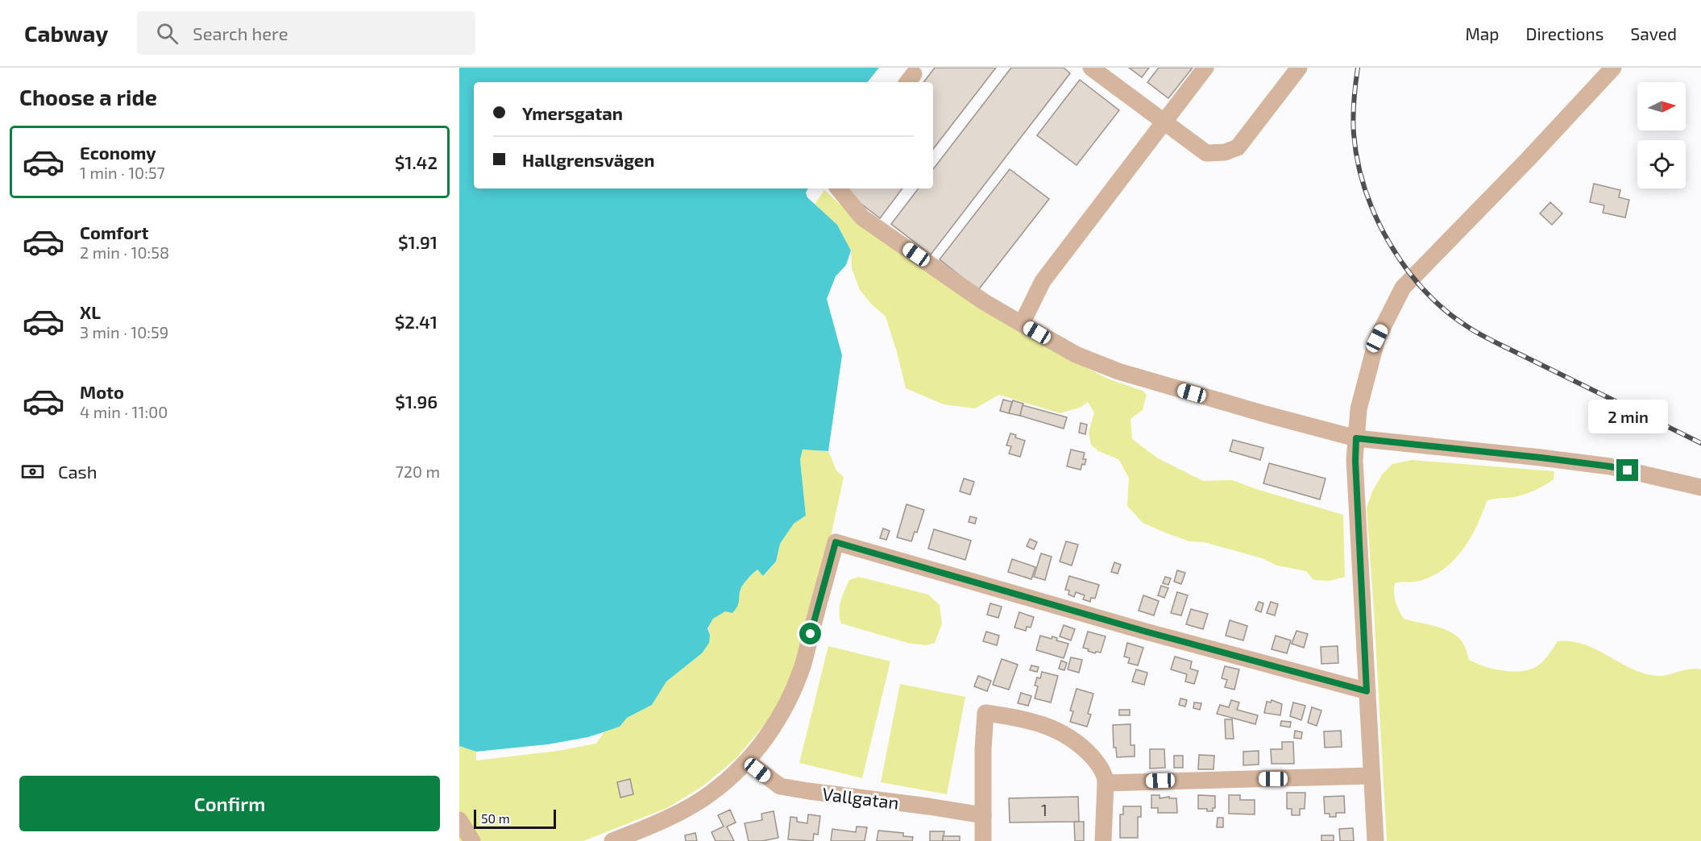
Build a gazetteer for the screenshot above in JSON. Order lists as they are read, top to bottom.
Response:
{
  "streets": {
    "street": ["Vallgatan"]
  },
  "house_numbers": ["1"],
  "scale_bar": "50 m",
  "north": "right",
  "page": {
    "header": "Cabway",
    "search": "Search here",
    "nav": ["Map", "Directions", "Saved"],
    "heading": "Choose a ride",
    "banner": ["Ymersgatan", "Hallgrensvägen"],
    "list": [
      {
        "name": "Economy",
        "note": "1 min · 10:57",
        "value": "$1.42"
      },
      {
        "name": "Comfort",
        "note": "2 min · 10:58",
        "value": "$1.91"
      },
      {
        "name": "XL",
        "note": "3 min · 10:59",
        "value": "$2.41"
      },
      {
        "name": "Moto",
        "note": "4 min · 11:00",
        "value": "$1.96"
      }
    ],
    "bubble": "2 min",
    "pay": ["Cash", "720 m"],
    "buttons": "Confirm",
    "scale": "50 m"
  }
}
